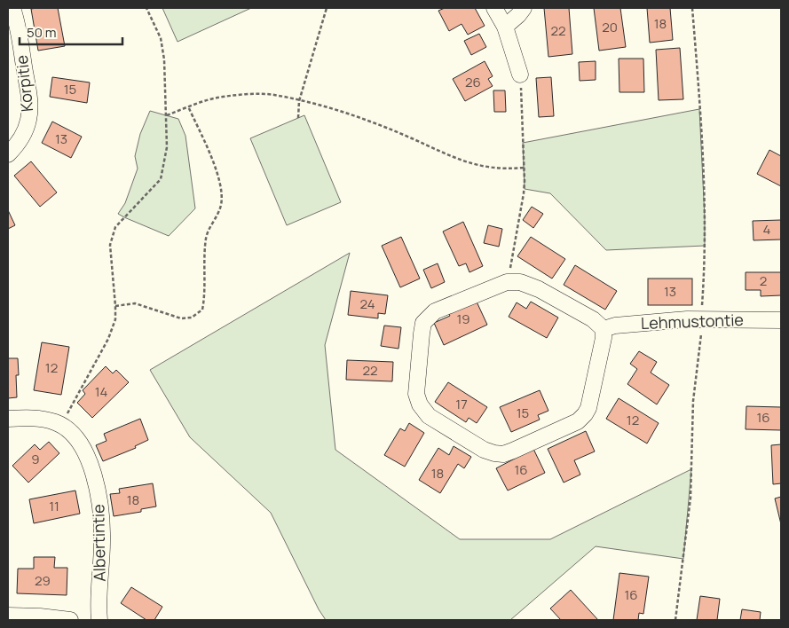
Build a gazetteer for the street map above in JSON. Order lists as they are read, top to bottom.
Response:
{
  "streets": {
    "street": ["Korpitie", "Lehmustontie", "Albertintie"]
  },
  "house_numbers": [
    "18",
    "20",
    "22",
    "26",
    "15",
    "13",
    "4",
    "2",
    "13",
    "24",
    "19",
    "12",
    "22",
    "14",
    "17",
    "15",
    "16",
    "12",
    "9",
    "16",
    "18",
    "18",
    "11",
    "29",
    "16"
  ],
  "scale_bar": "50 m"
}
